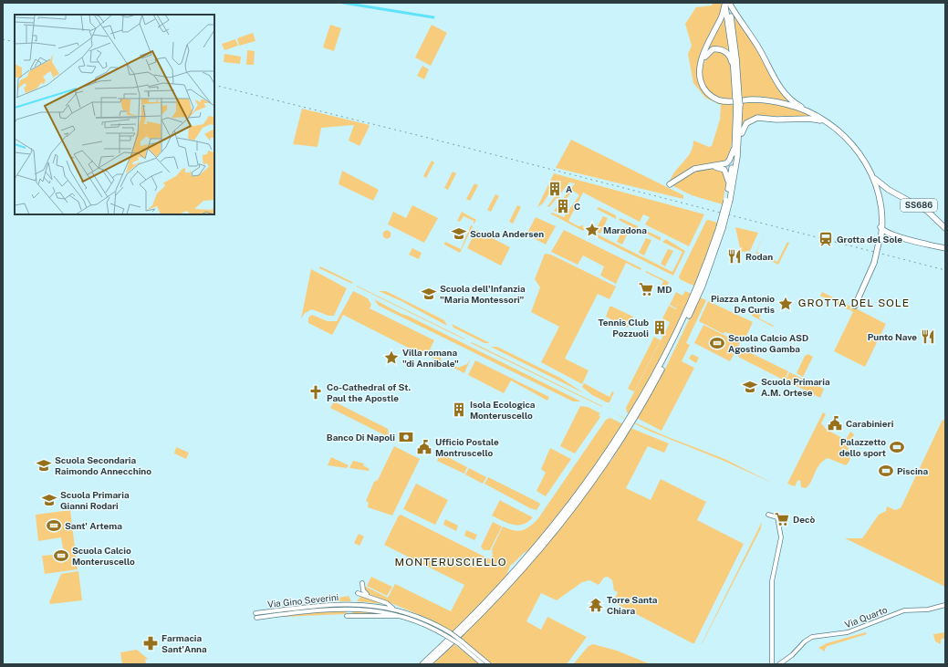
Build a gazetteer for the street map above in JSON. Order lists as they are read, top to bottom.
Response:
{
  "streets": {
    "highway": ["SS686"],
    "street": ["Via Gino Severini", "Via Quarto"]
  },
  "districts": ["GROTTA DEL SOLE", "MONTERUSCIELLO"],
  "places": {
    "building": [
      "A",
      "C",
      "Tennis Club Pozzuoli",
      "Isola Ecologica Monteruscello"
    ],
    "place": ["Maradona", "Piazza Antonio De Curtis", "Villa romana \"di Annibale\""],
    "school or university": [
      "Scuola Andersen",
      "Scuola dell'Infanzia \"Maria Montessori\"",
      "Scuola Primaria A.M. Ortese",
      "Scuola Secondaria Raimondo Annecchino",
      "Scuola Primaria Gianni Rodari"
    ],
    "station": ["Grotta del Sole"],
    "restaurant": ["Rodan", "Punto Nave"],
    "supermarket": ["MD", "Decò"],
    "sports": [
      "Scuola Calcio ASD Agostino Gamba",
      "Palazzetto dello sport",
      "Piscina",
      "Sant' Artema",
      "Scuola Calcio Monteruscello"
    ],
    "church": ["Co-Cathedral of St. Paul the Apostle"],
    "public building": ["Carabinieri", "Ufficio Postale Montruscello"],
    "bank": ["Banco Di Napoli"],
    "temple": ["Torre Santa Chiara"],
    "pharmacy": ["Farmacia Sant'Anna"]
  }
}
